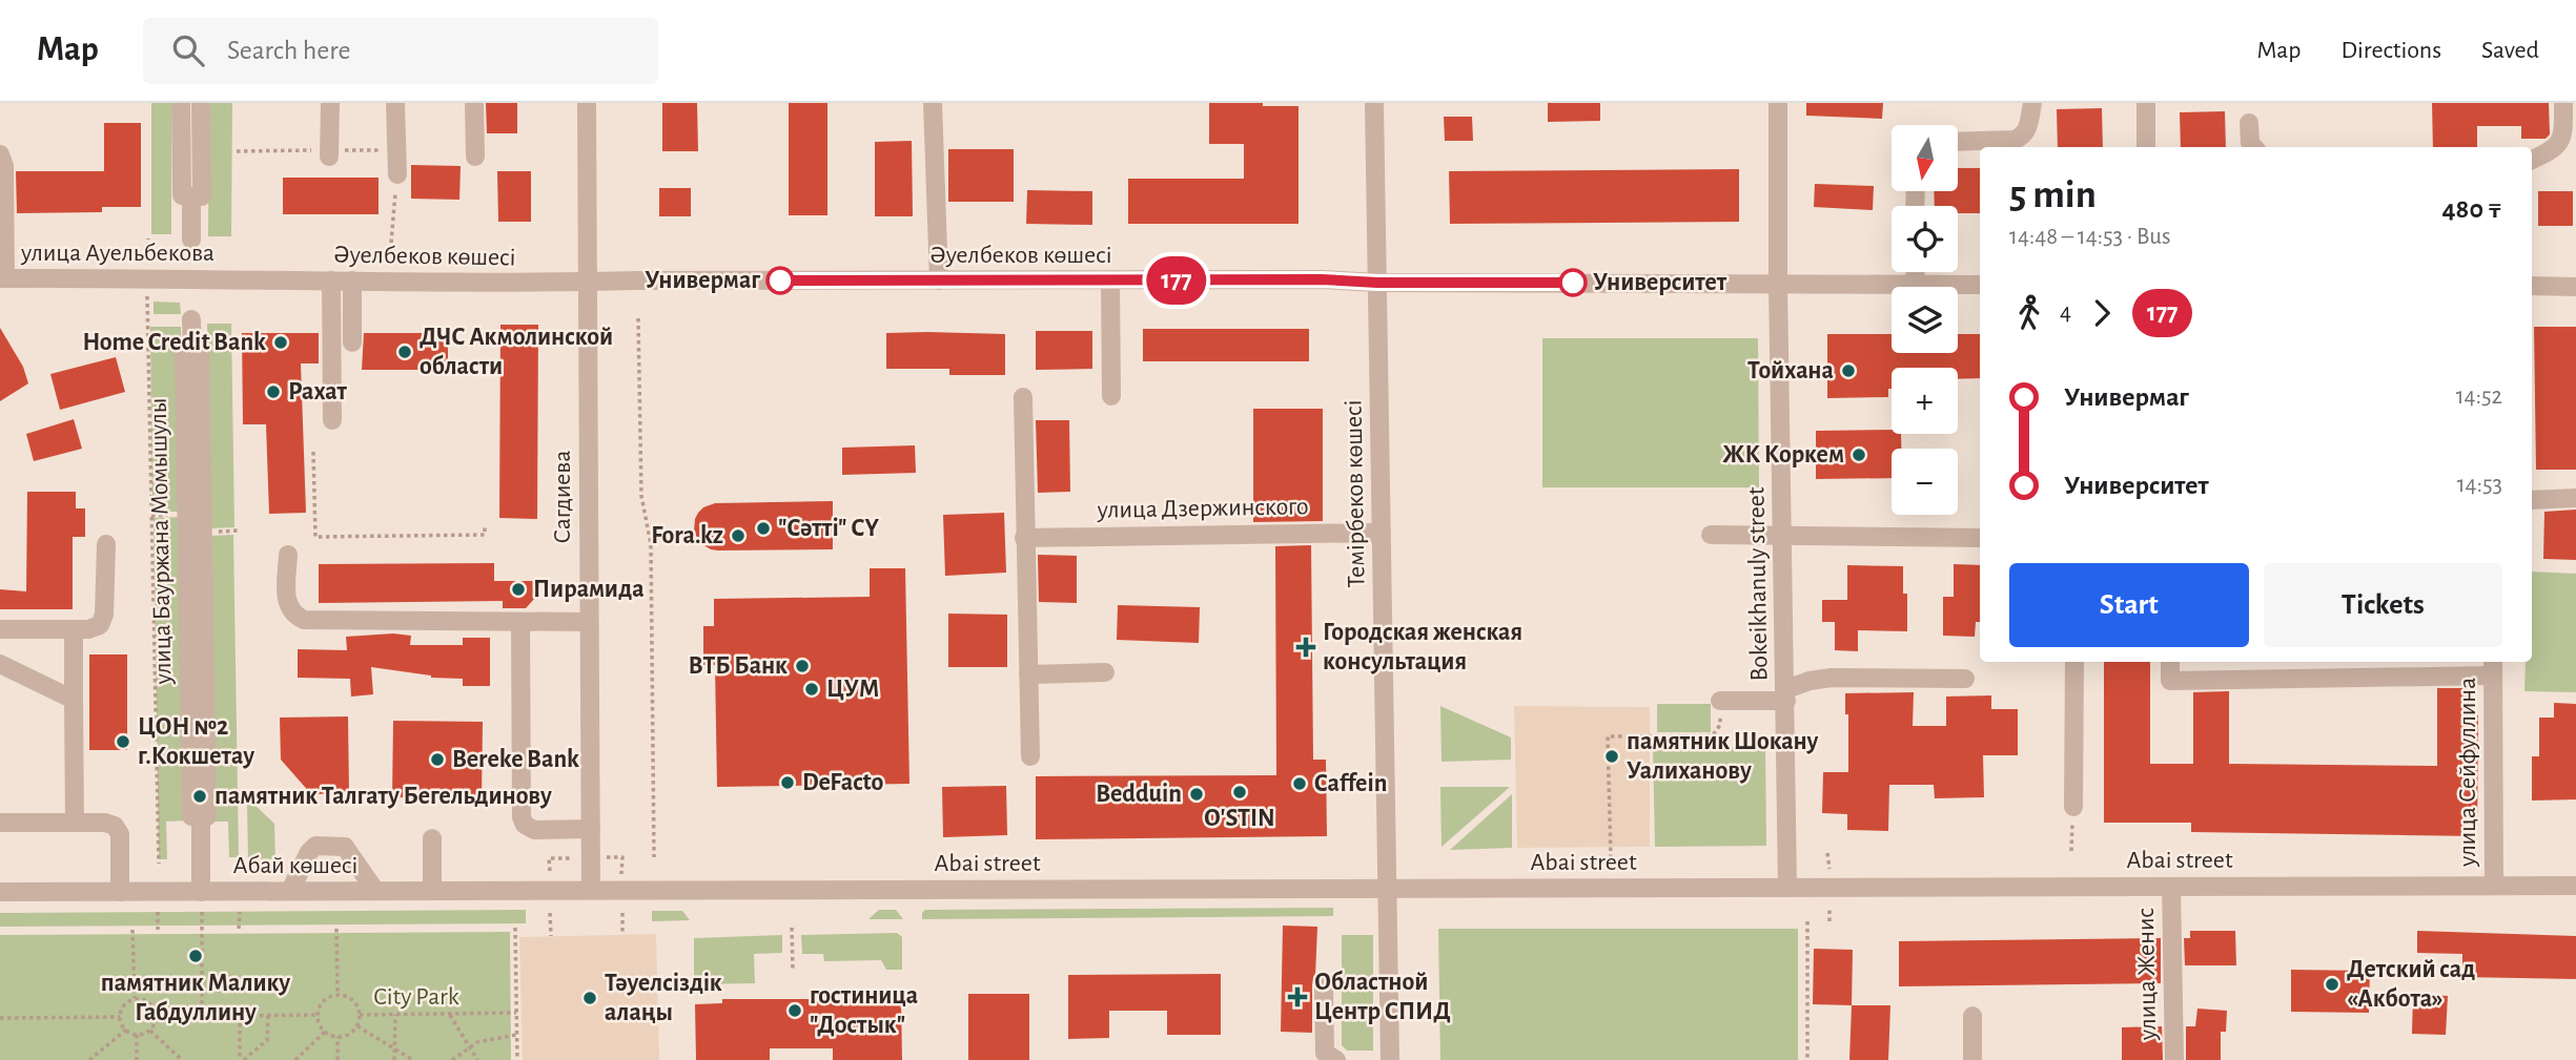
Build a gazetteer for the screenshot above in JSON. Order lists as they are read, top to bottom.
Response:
{
  "streets": {
    "street": [
      "улица Ауельбекова",
      "Әуелбеков көшесі",
      "Темірбеков көшесі",
      "Сагдиева",
      "улица Дзержинского",
      "улица Бауржана Момышулы",
      "Bokeikhanuly street",
      "улица Сейфуллина",
      "Abai street",
      "Абай көшесі",
      "улица Женис"
    ]
  },
  "crossings": [
    ["улица Ауельбекова", "Әуелбеков көшесі"],
    ["Әуелбеков көшесі", "Темірбеков көшесі"],
    ["Әуелбеков көшесі", "Сагдиева"],
    ["Әуелбеков көшесі", "Bokeikhanuly street"],
    ["Темірбеков көшесі", "улица Дзержинского"],
    ["Темірбеков көшесі", "Abai street"],
    ["Сагдиева", "Abai street"],
    ["Сагдиева", "Абай көшесі"],
    ["улица Бауржана Момышулы", "Абай көшесі"],
    ["Bokeikhanuly street", "Abai street"],
    ["улица Сейфуллина", "Abai street"],
    ["Abai street", "Абай көшесі"],
    ["Abai street", "улица Женис"]
  ],
  "parks": ["City Park"],
  "places": {
    "other": [
      "Универмаг",
      "Университет",
      "Home Credit Bank",
      "ДЧС Акмолинской области",
      "Тойхана",
      "Рахат",
      "ЖК Коркем",
      "\"Сәтті\" СY",
      "Fora.kz",
      "Пирамида",
      "ВТБ Банк",
      "ЦУМ",
      "ЦОН №2 г.Кокшетау",
      "памятник Шокану Уалиханову",
      "Bereke Bank",
      "DeFacto",
      "Caffein",
      "O'STIN",
      "Bedduin",
      "памятник Талгату Бегельдинову",
      "памятник Малику Габдуллину",
      "Детский сад «Акбота»",
      "Тәуелсіздік алаңы",
      "гостиница \"Достык\""
    ],
    "health": ["Городская женская консультация", "Областной Центр СПИД"]
  },
  "lines": ["bus line 177"],
  "north": "bottom",
  "page": {
    "header": "Map",
    "search": "Search here",
    "nav": ["Map", "Directions", "Saved"],
    "on_map": "177",
    "map_buttons": ["+", "−"],
    "heading": ["5 min", "14:48 – 14:53 · Bus", "480 ₸"],
    "legs": ["4", "177"],
    "list": [
      {
        "name": "Универмаг",
        "value": "14:52"
      },
      {
        "name": "Университет",
        "value": "14:53"
      }
    ],
    "buttons": ["Start", "Tickets"]
  }
}
